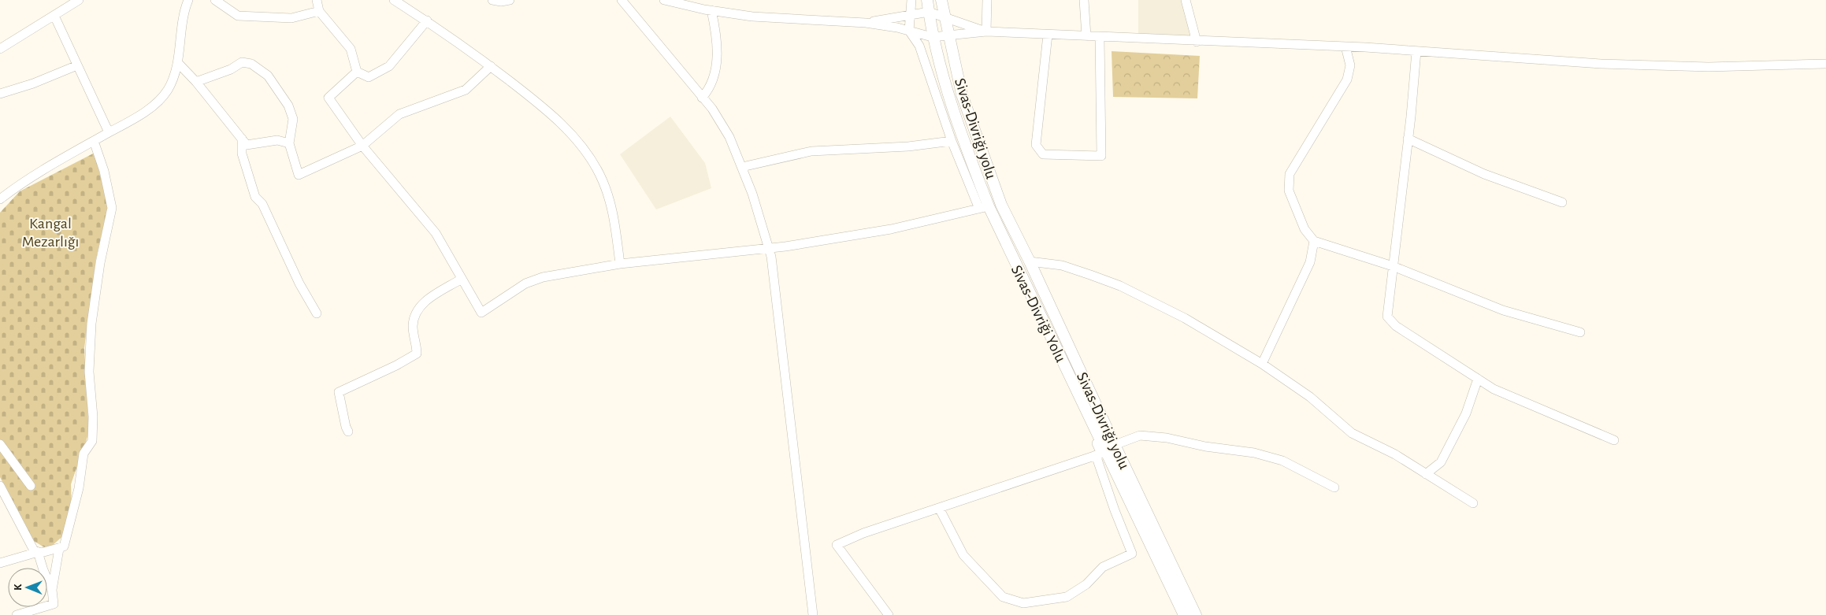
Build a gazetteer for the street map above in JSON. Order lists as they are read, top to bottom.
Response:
{
  "streets": {
    "main road": ["Sivas-Divriği yolu", "Sivas-Divriği Yolu"]
  },
  "parks": ["Kangal Mezarlığı"],
  "north": "left"
}
